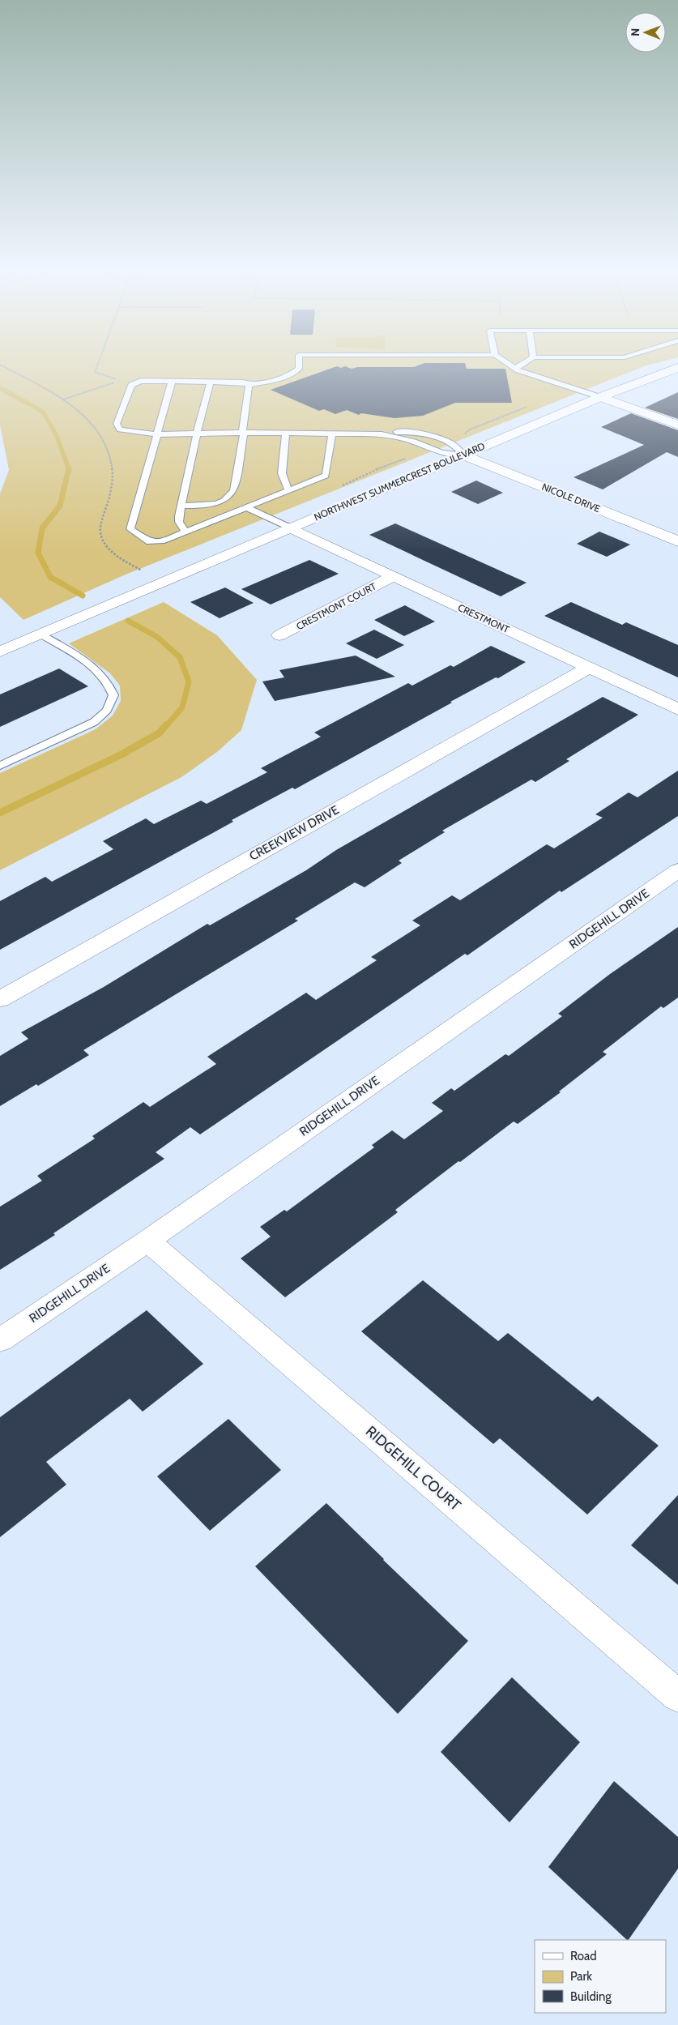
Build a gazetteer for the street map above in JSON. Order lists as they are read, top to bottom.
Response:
{
  "streets": {
    "street": [
      "NORTHWEST SUMMERCREST BOULEVARD",
      "NICOLE DRIVE",
      "CRESTMONT COURT",
      "CRESTMONT",
      "CREEKVIEW DRIVE",
      "RIDGEHILL DRIVE",
      "RIDGEHILL COURT"
    ]
  },
  "crossings": [
    ["NORTHWEST SUMMERCREST BOULEVARD", "NICOLE DRIVE"],
    ["NORTHWEST SUMMERCREST BOULEVARD", "CRESTMONT"],
    ["CRESTMONT COURT", "CRESTMONT"],
    ["CRESTMONT", "CREEKVIEW DRIVE"],
    ["RIDGEHILL DRIVE", "RIDGEHILL COURT"]
  ],
  "legend": ["Road", "Park", "Building"],
  "north": "left"
}
